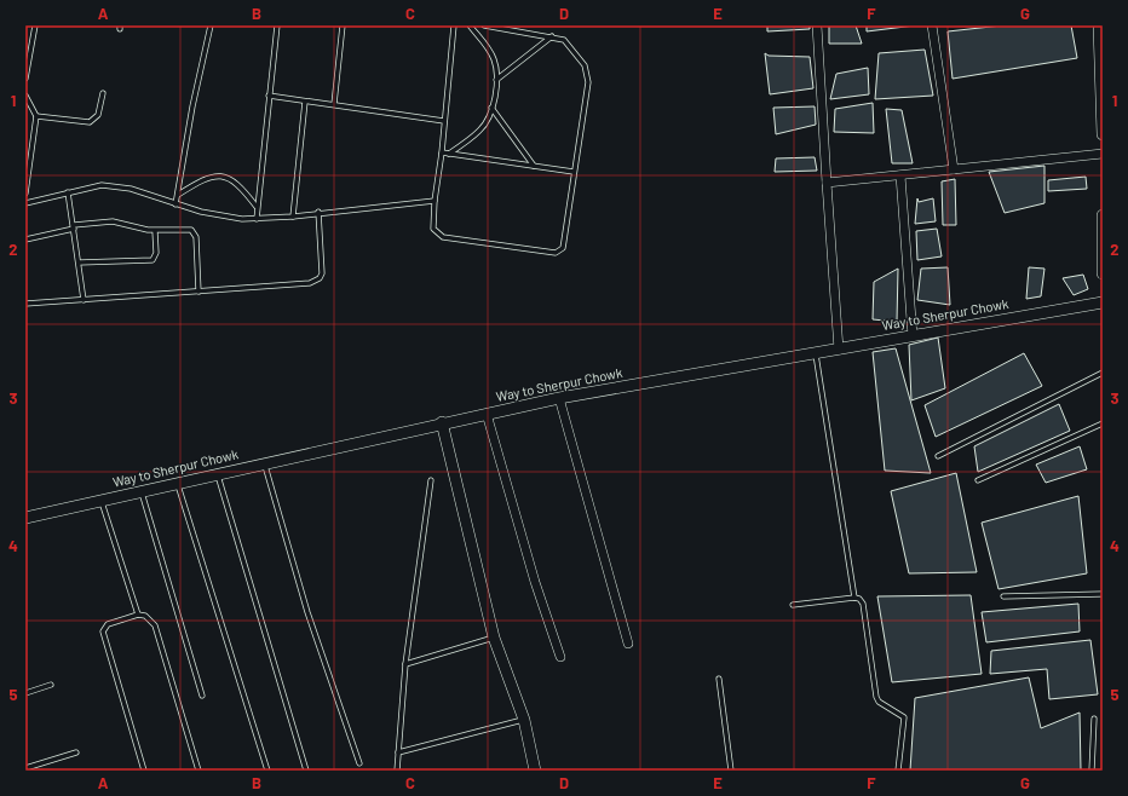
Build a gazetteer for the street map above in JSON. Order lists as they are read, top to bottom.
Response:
{
  "streets": {
    "street": ["Way to Sherpur Chowk"]
  },
  "grid": {
    "columns": [
      "A",
      "B",
      "C",
      "D",
      "E",
      "F",
      "G"
    ],
    "rows": [
      "1",
      "2",
      "3",
      "4",
      "5"
    ]
  }
}
